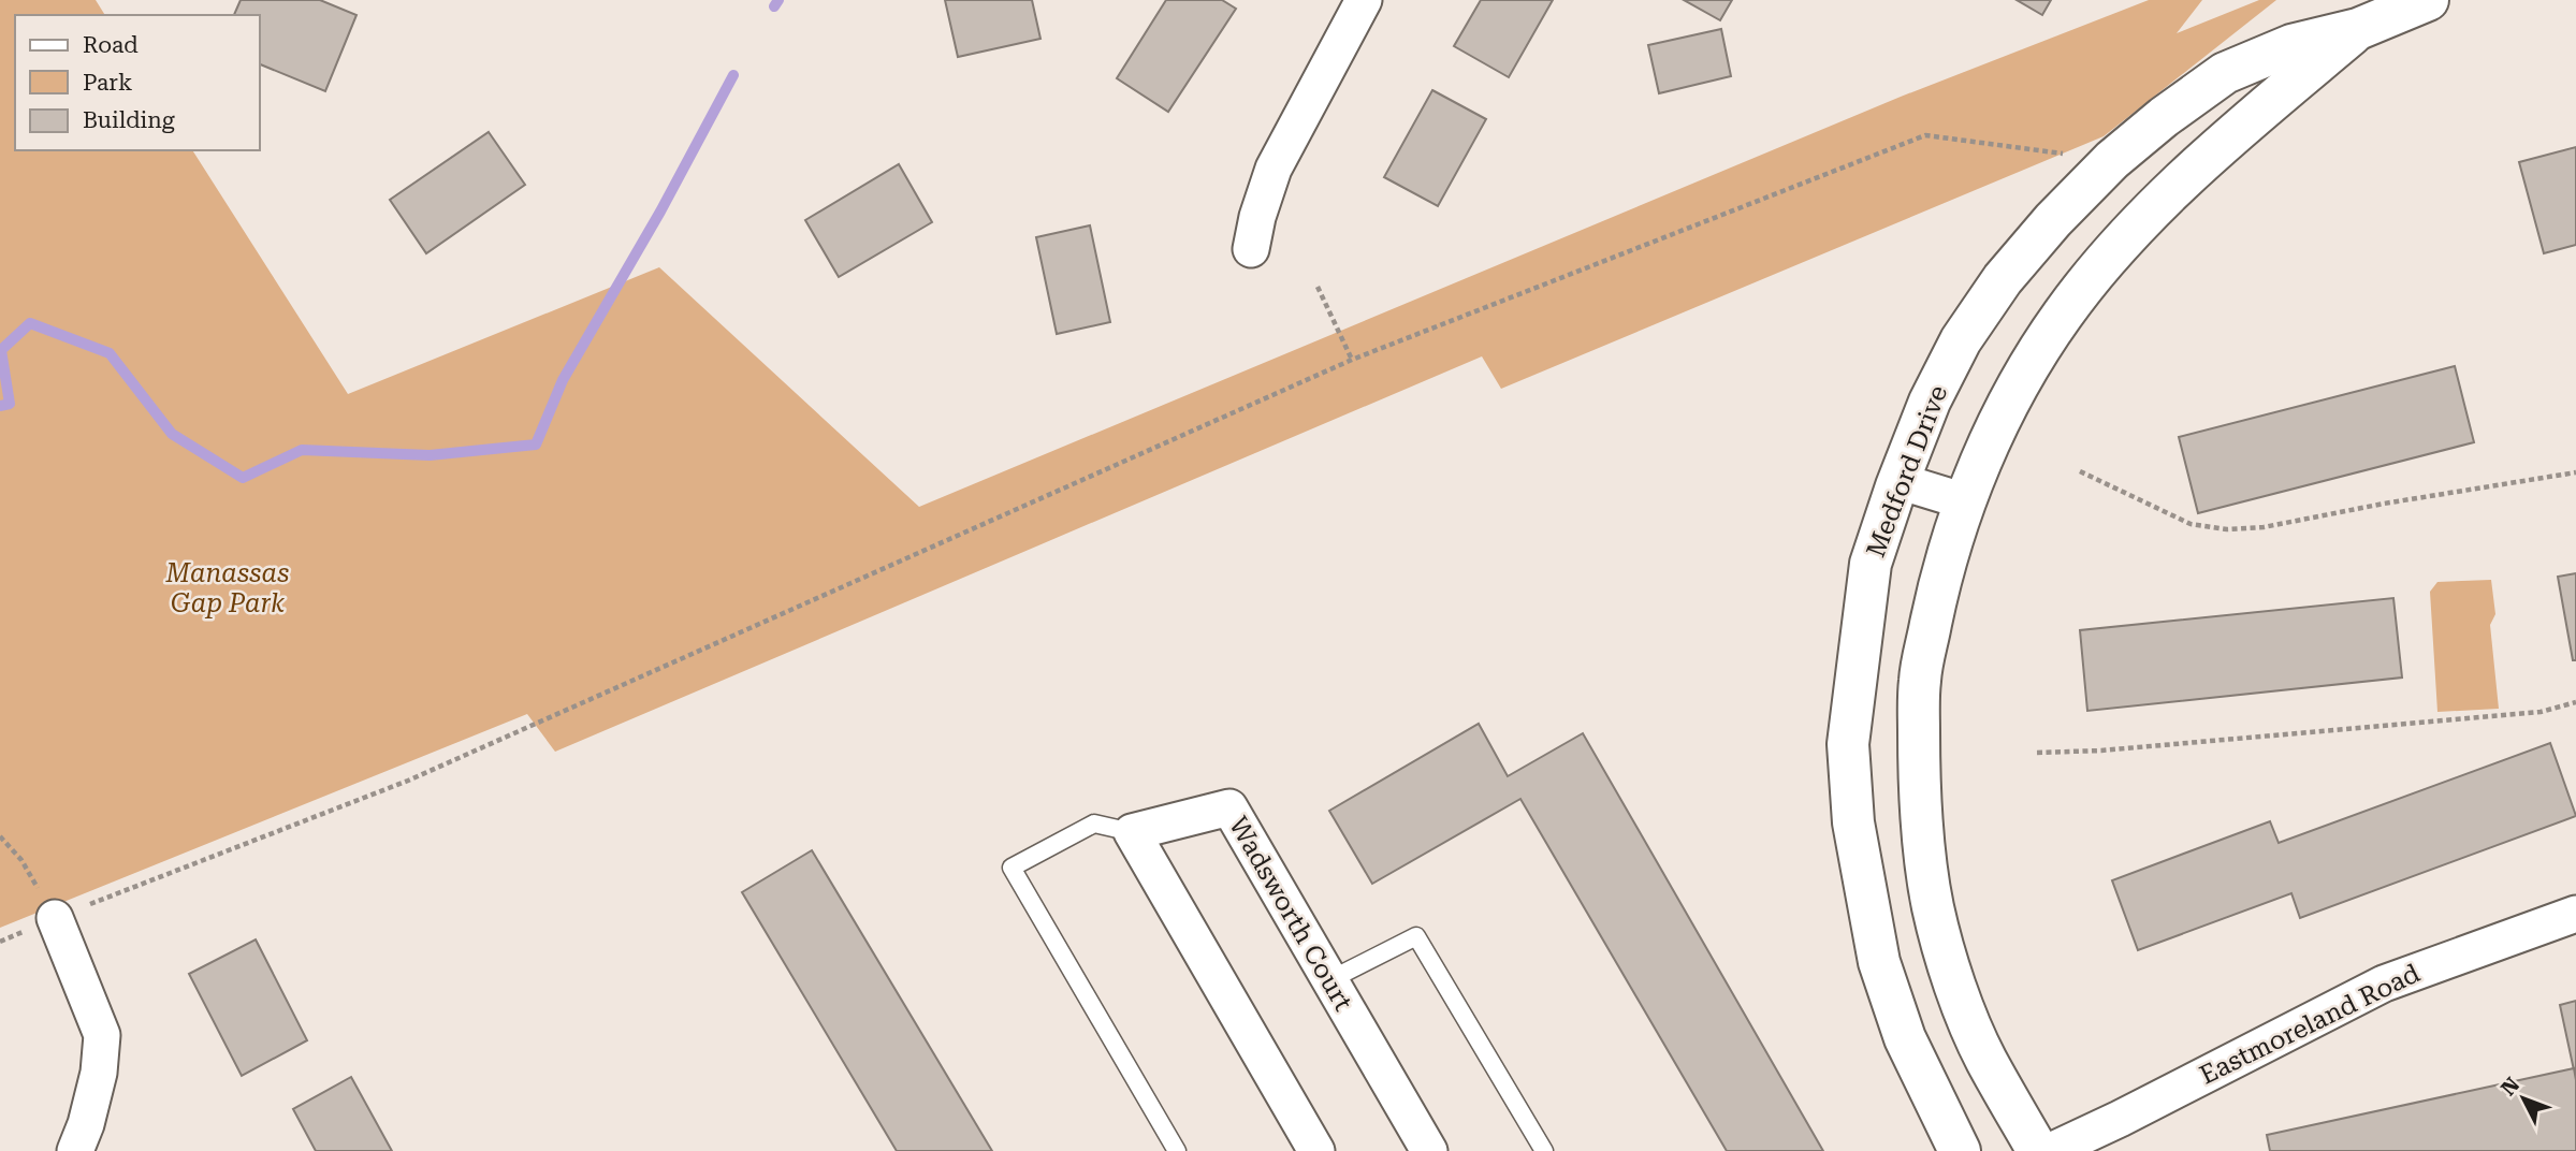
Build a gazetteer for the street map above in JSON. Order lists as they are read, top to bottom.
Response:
{
  "streets": {
    "street": ["Medford Drive", "Wadsworth Court", "Eastmoreland Road"]
  },
  "parks": ["Manassas Gap Park"],
  "legend": ["Road", "Park", "Building"],
  "north": "top left"
}
